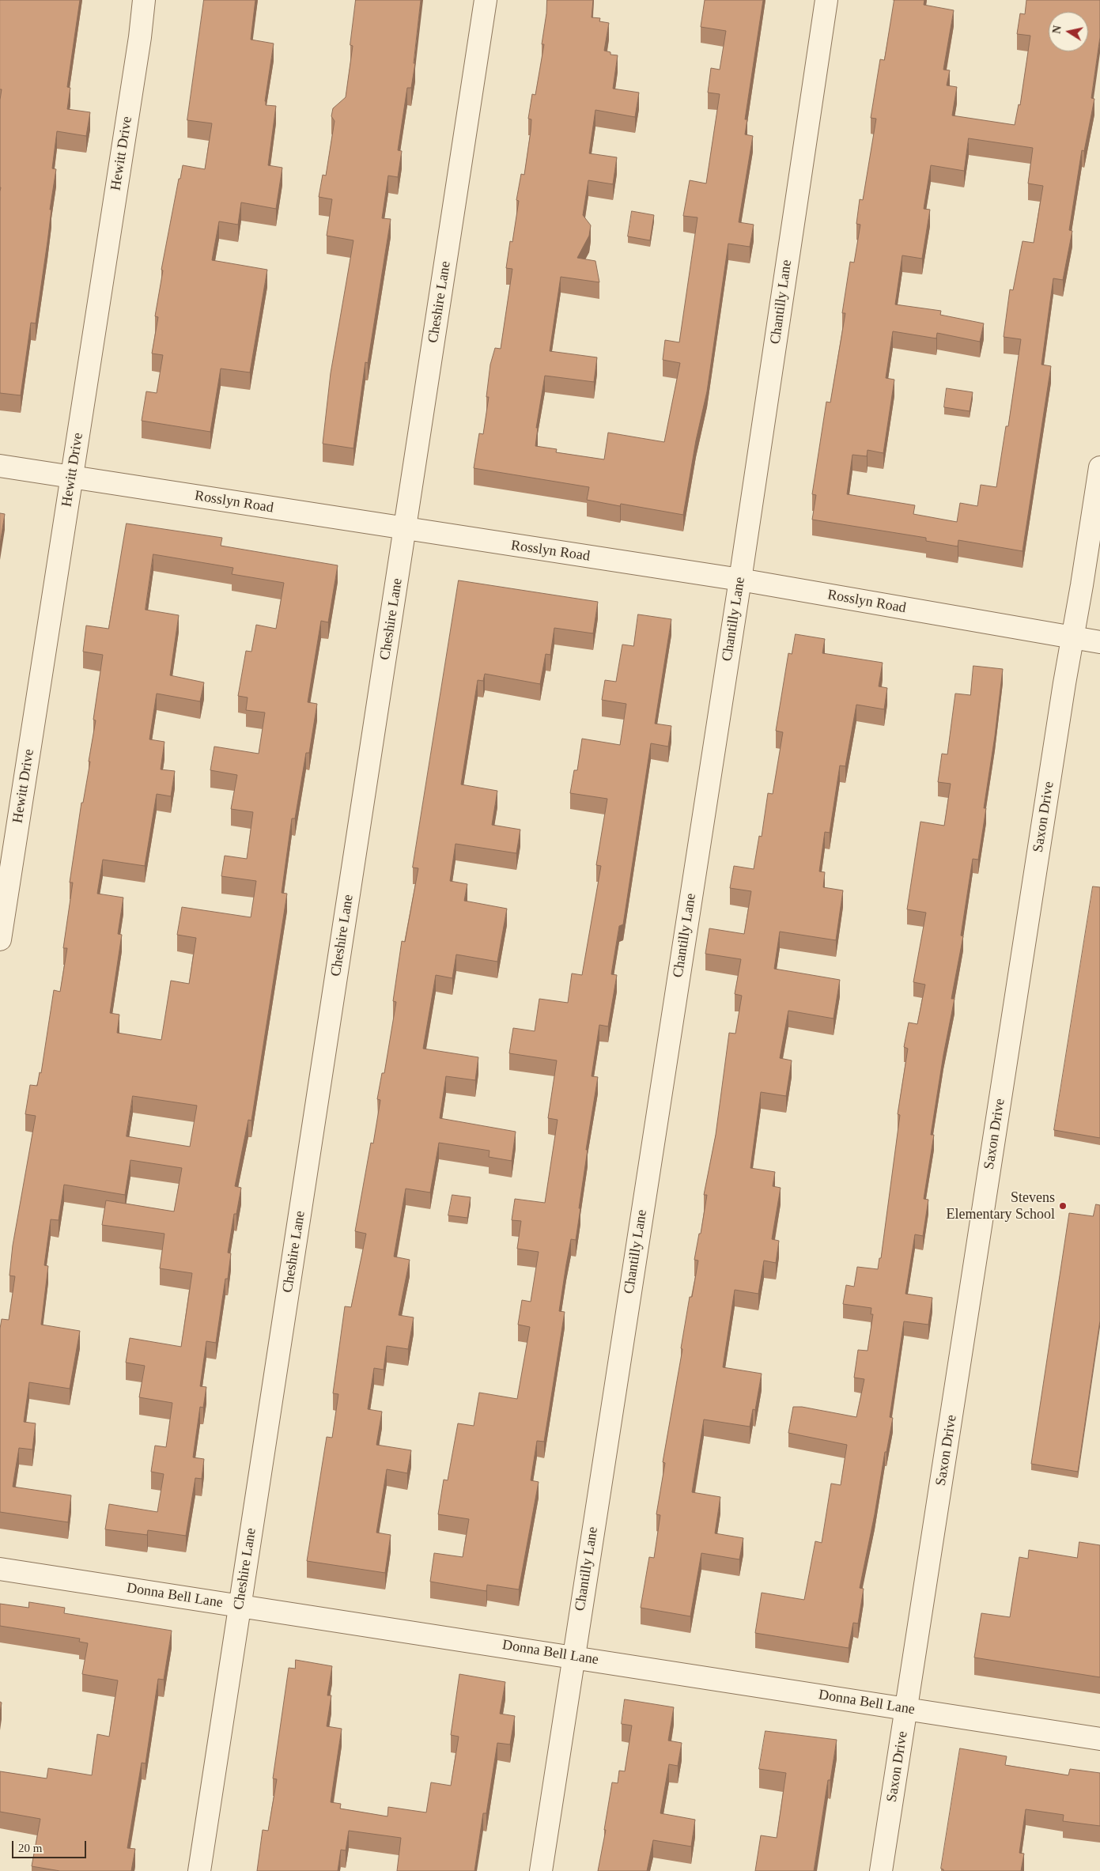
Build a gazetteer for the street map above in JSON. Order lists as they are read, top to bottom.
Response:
{
  "streets": {
    "street": [
      "Hewitt Drive",
      "Cheshire Lane",
      "Chantilly Lane",
      "Rosslyn Road",
      "Saxon Drive",
      "Donna Bell Lane"
    ]
  },
  "crossings": [
    ["Hewitt Drive", "Rosslyn Road"],
    ["Cheshire Lane", "Rosslyn Road"],
    ["Cheshire Lane", "Donna Bell Lane"],
    ["Chantilly Lane", "Rosslyn Road"],
    ["Chantilly Lane", "Donna Bell Lane"],
    ["Rosslyn Road", "Saxon Drive"],
    ["Saxon Drive", "Donna Bell Lane"]
  ],
  "places": ["Stevens Elementary School"],
  "scale_bar": "20 m",
  "north": "left"
}
